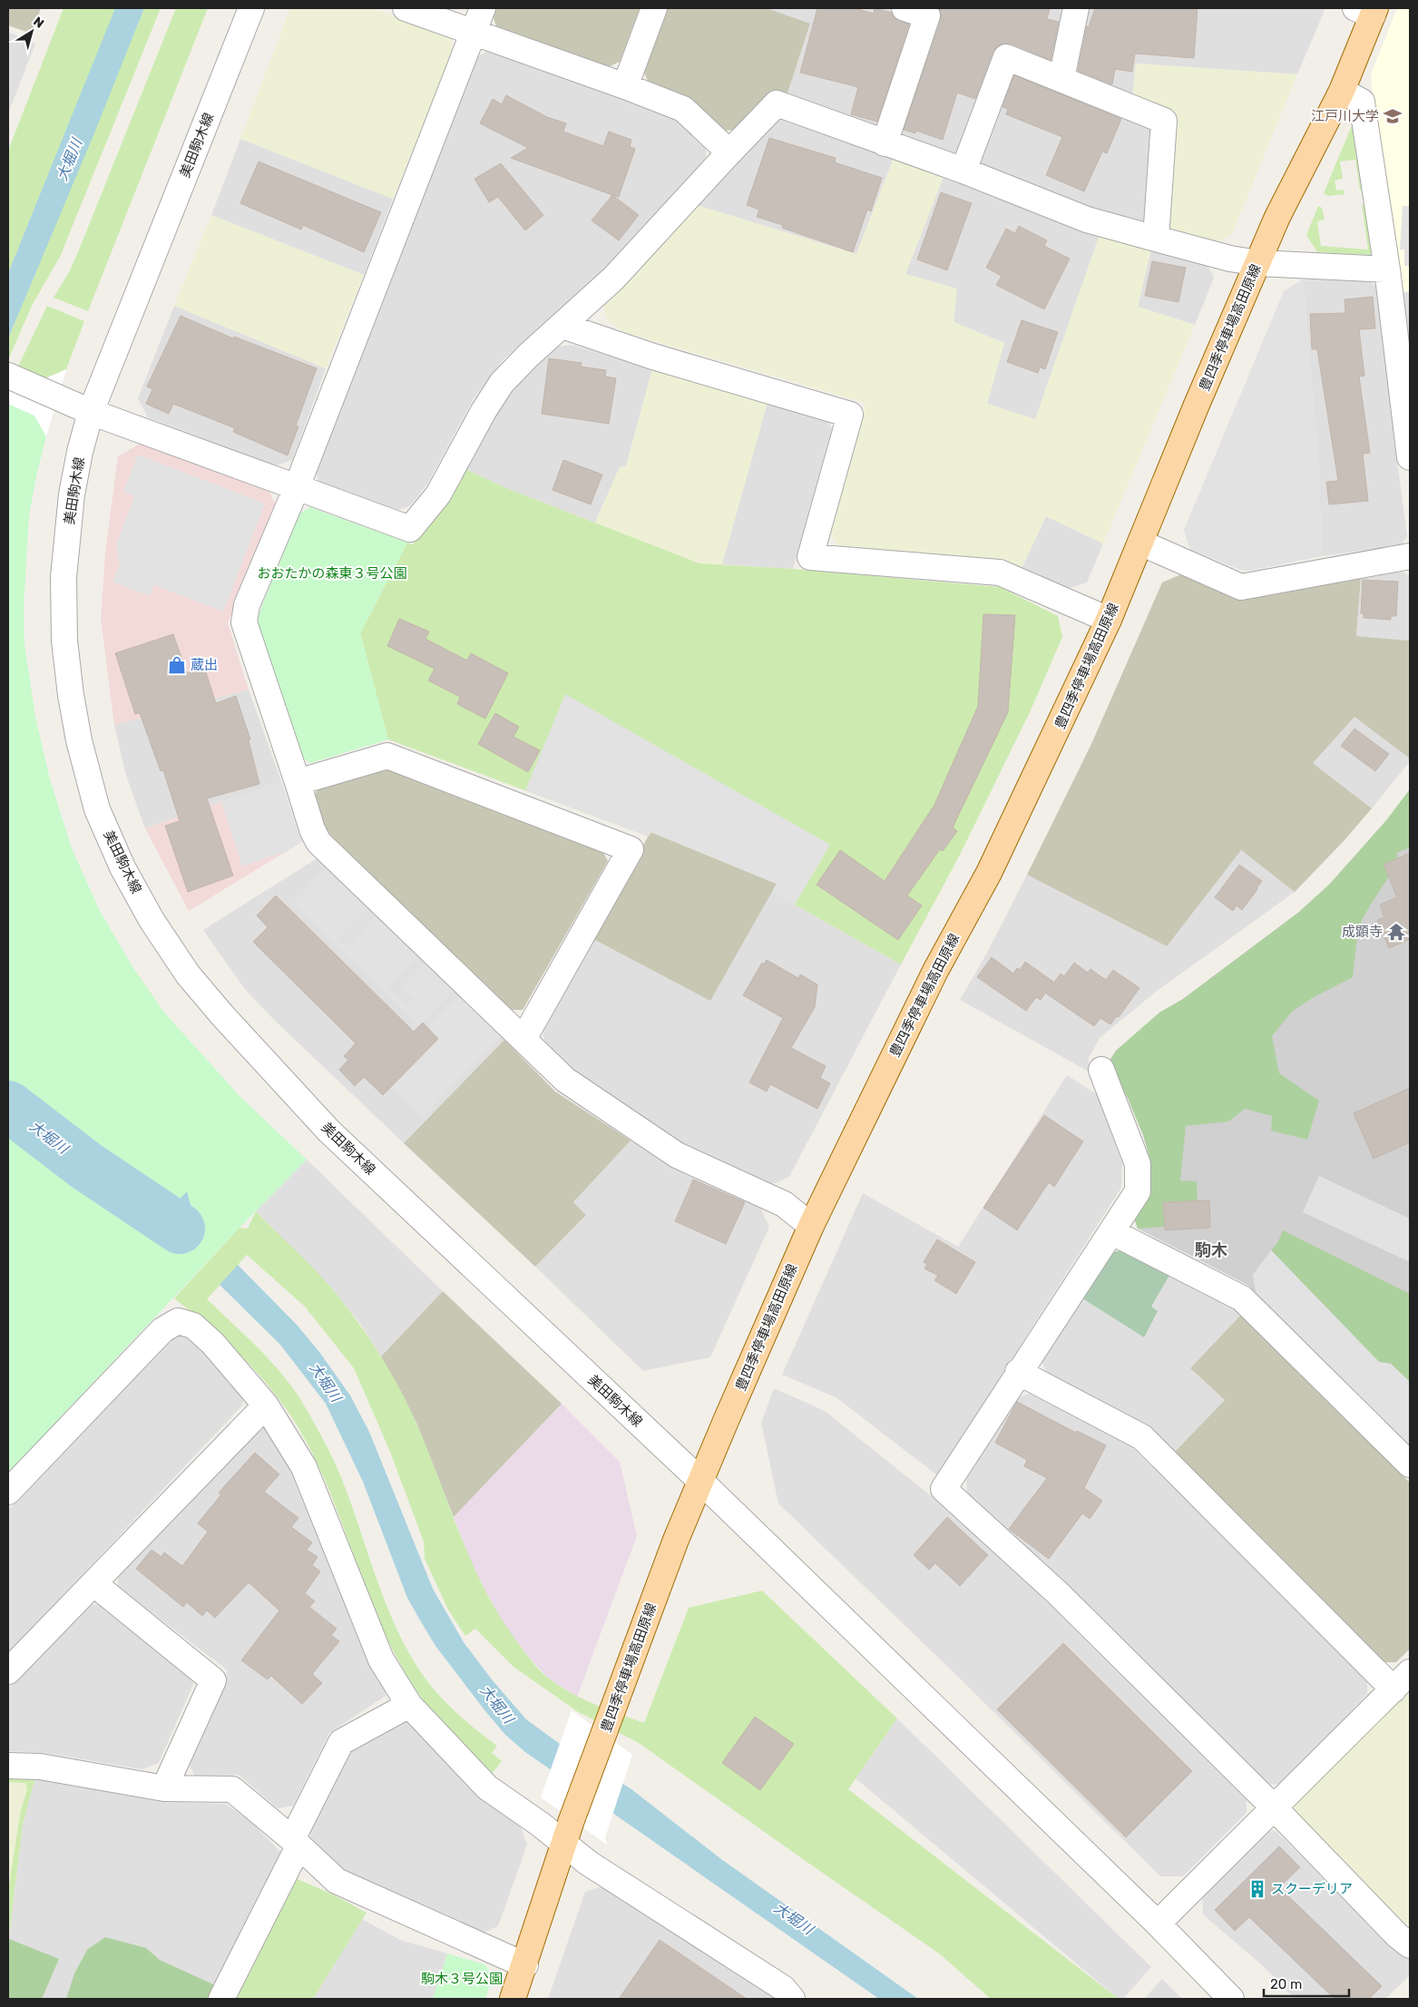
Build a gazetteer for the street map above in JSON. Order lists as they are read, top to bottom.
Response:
{
  "streets": {
    "main road": ["豊四季停車場高田原線"],
    "street": ["美田駒木線"]
  },
  "crossings": [
    ["美田駒木線", "豊四季停車場高田原線"]
  ],
  "districts": ["駒木"],
  "water": ["大堀川"],
  "parks": ["おおたかの森東３号公園", "駒木３号公園"],
  "places": {
    "school or university": ["江戸川大学"],
    "shop": ["蔵出"],
    "temple": ["成顕寺"],
    "building": ["スクーデリア"]
  },
  "scale_bar": "20 m",
  "north": "top right"
}
